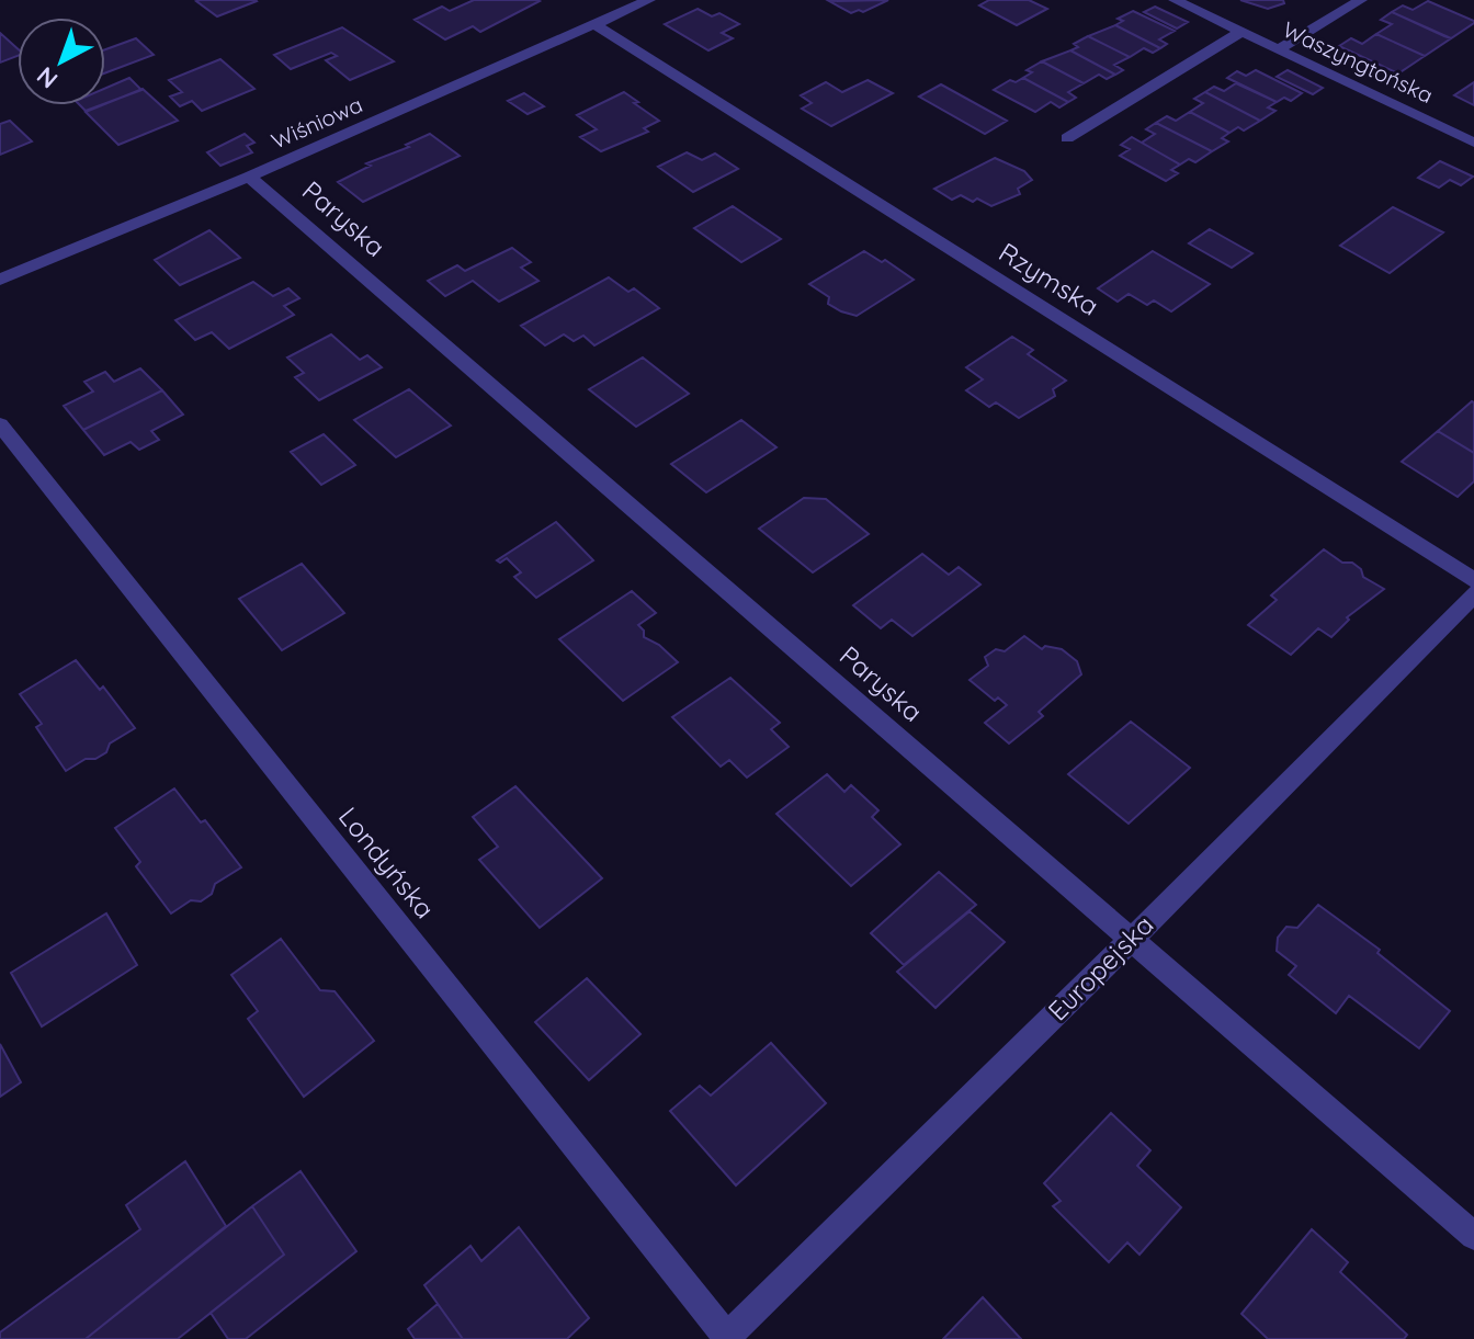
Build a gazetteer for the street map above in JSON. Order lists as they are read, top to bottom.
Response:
{
  "streets": {
    "street": [
      "Waszyngtońska",
      "Wiśniowa",
      "Paryska",
      "Rzymska",
      "Londyńska",
      "Europejska"
    ]
  },
  "crossings": [
    ["Wiśniowa", "Paryska"],
    ["Wiśniowa", "Rzymska"],
    ["Paryska", "Europejska"],
    ["Londyńska", "Europejska"]
  ],
  "north": "bottom left"
}
